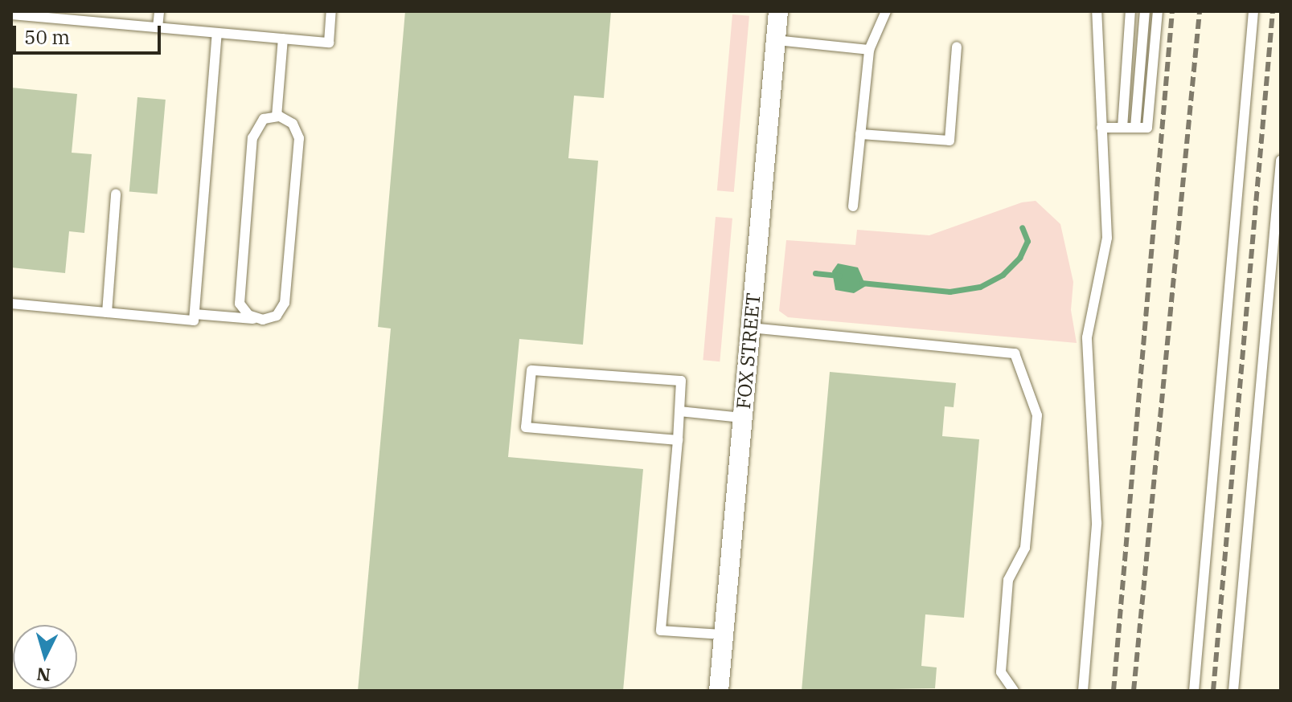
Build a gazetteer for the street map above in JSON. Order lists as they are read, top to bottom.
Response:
{
  "streets": {
    "street": ["FOX STREET"]
  },
  "scale_bar": "50 m",
  "north": "bottom"
}
